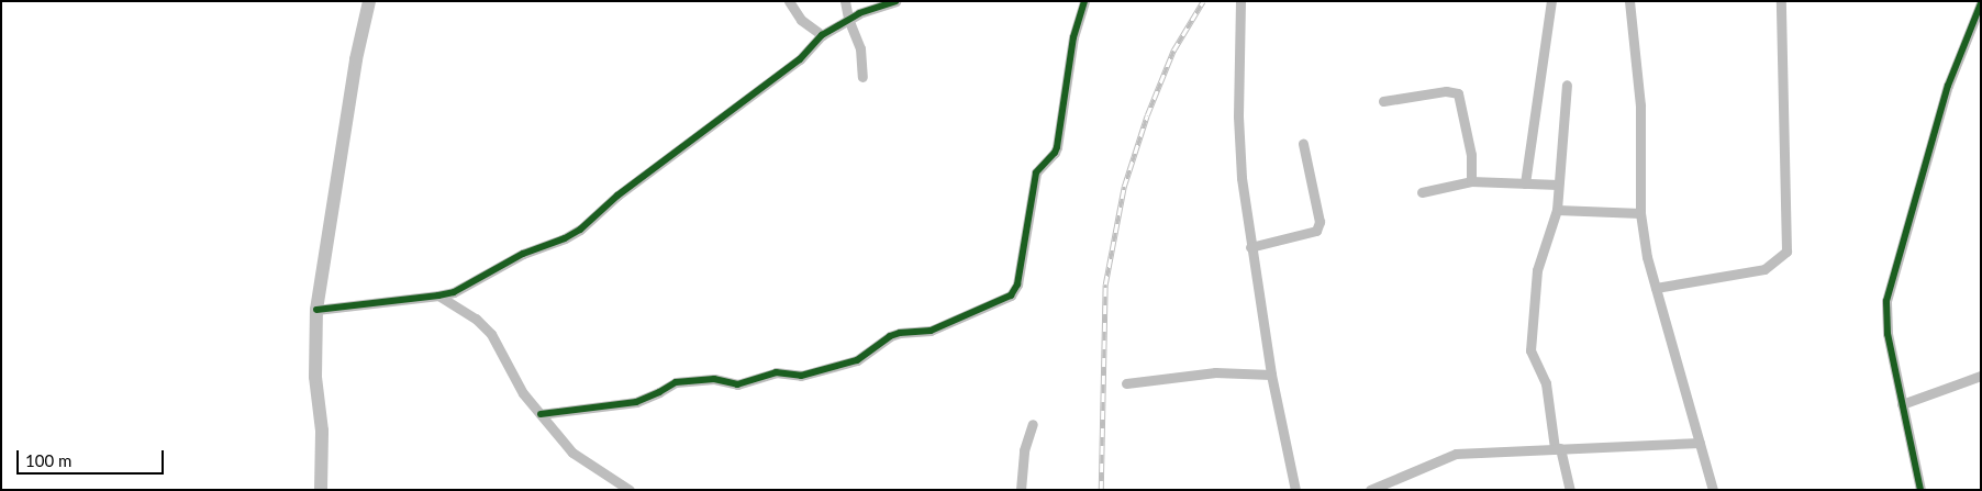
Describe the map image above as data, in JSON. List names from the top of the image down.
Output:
{
  "scale_bar": "100 m"
}
